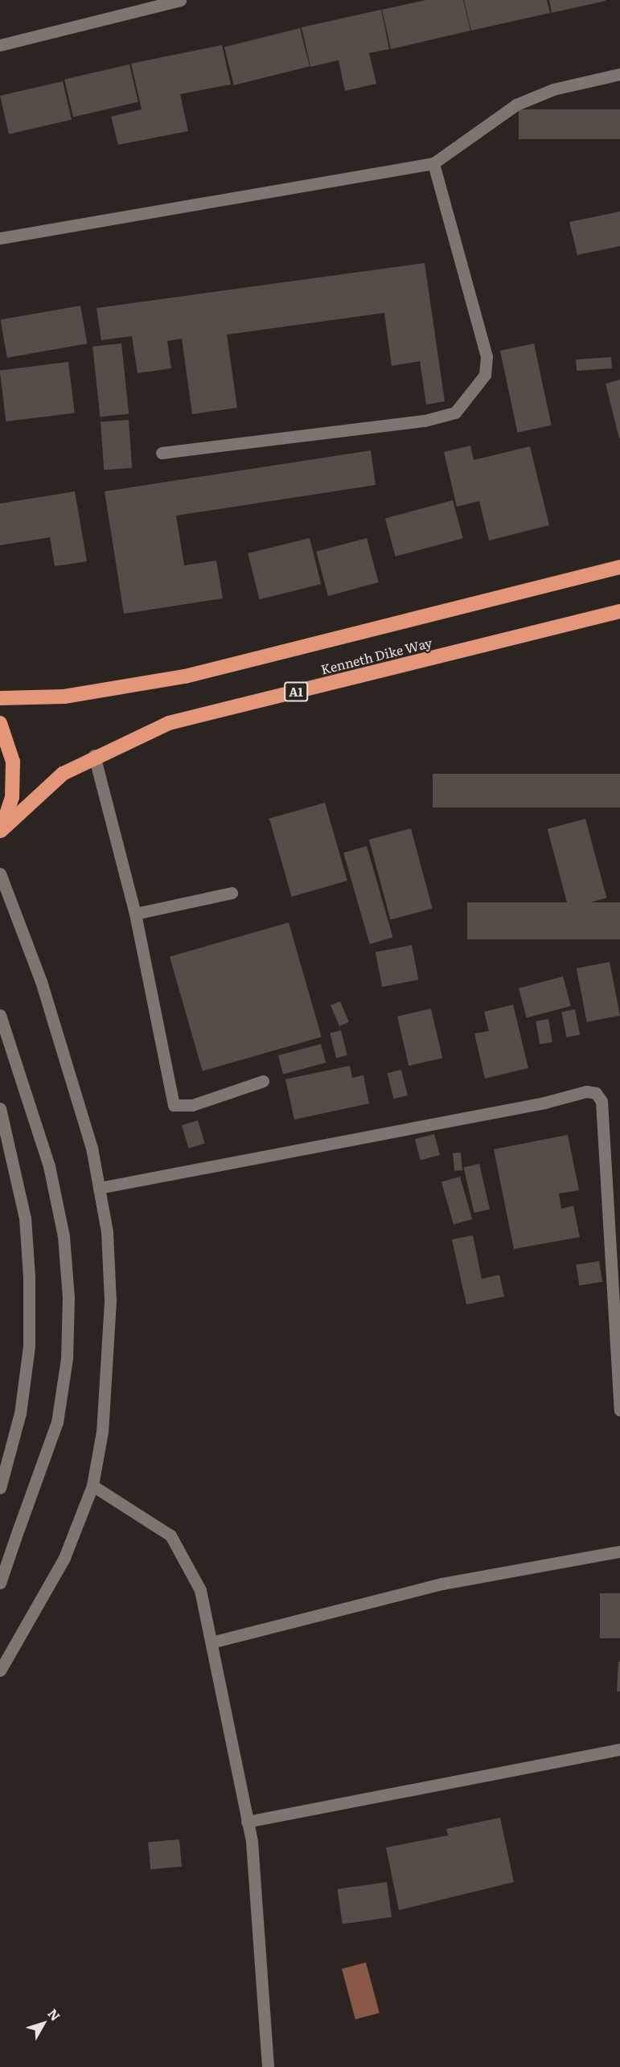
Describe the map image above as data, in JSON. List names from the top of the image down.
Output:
{
  "streets": {
    "highway": ["Kenneth Dike Way", "A1"]
  },
  "north": "top right"
}
